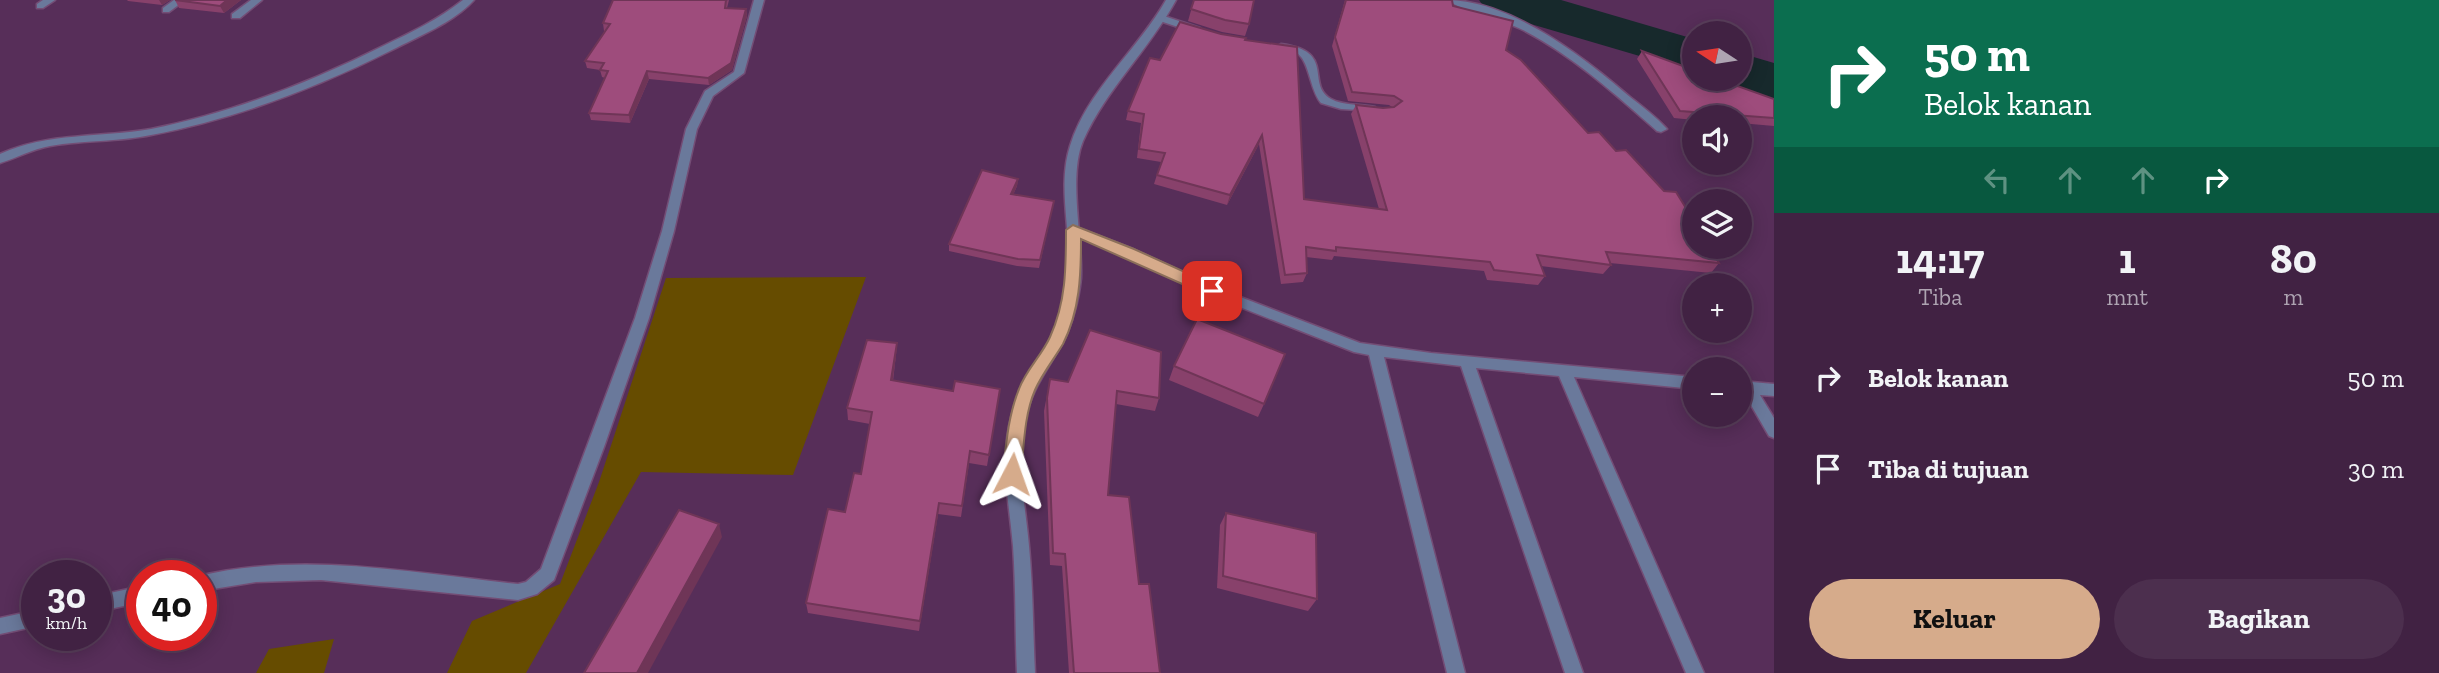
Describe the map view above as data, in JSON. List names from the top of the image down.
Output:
{
  "north": "left",
  "page": {
    "turn": ["50 m", "Belok kanan"],
    "map_buttons": ["+", "−"],
    "eta": [
      "14:17",
      "Tiba",
      "1",
      "mnt",
      "80",
      "m"
    ],
    "list": [
      {
        "name": "Belok kanan",
        "value": "50 m"
      },
      {
        "name": "Tiba di tujuan",
        "value": "30 m"
      }
    ],
    "speed": "30 km/h",
    "limit": "40",
    "buttons": ["Keluar", "Bagikan"]
  }
}
